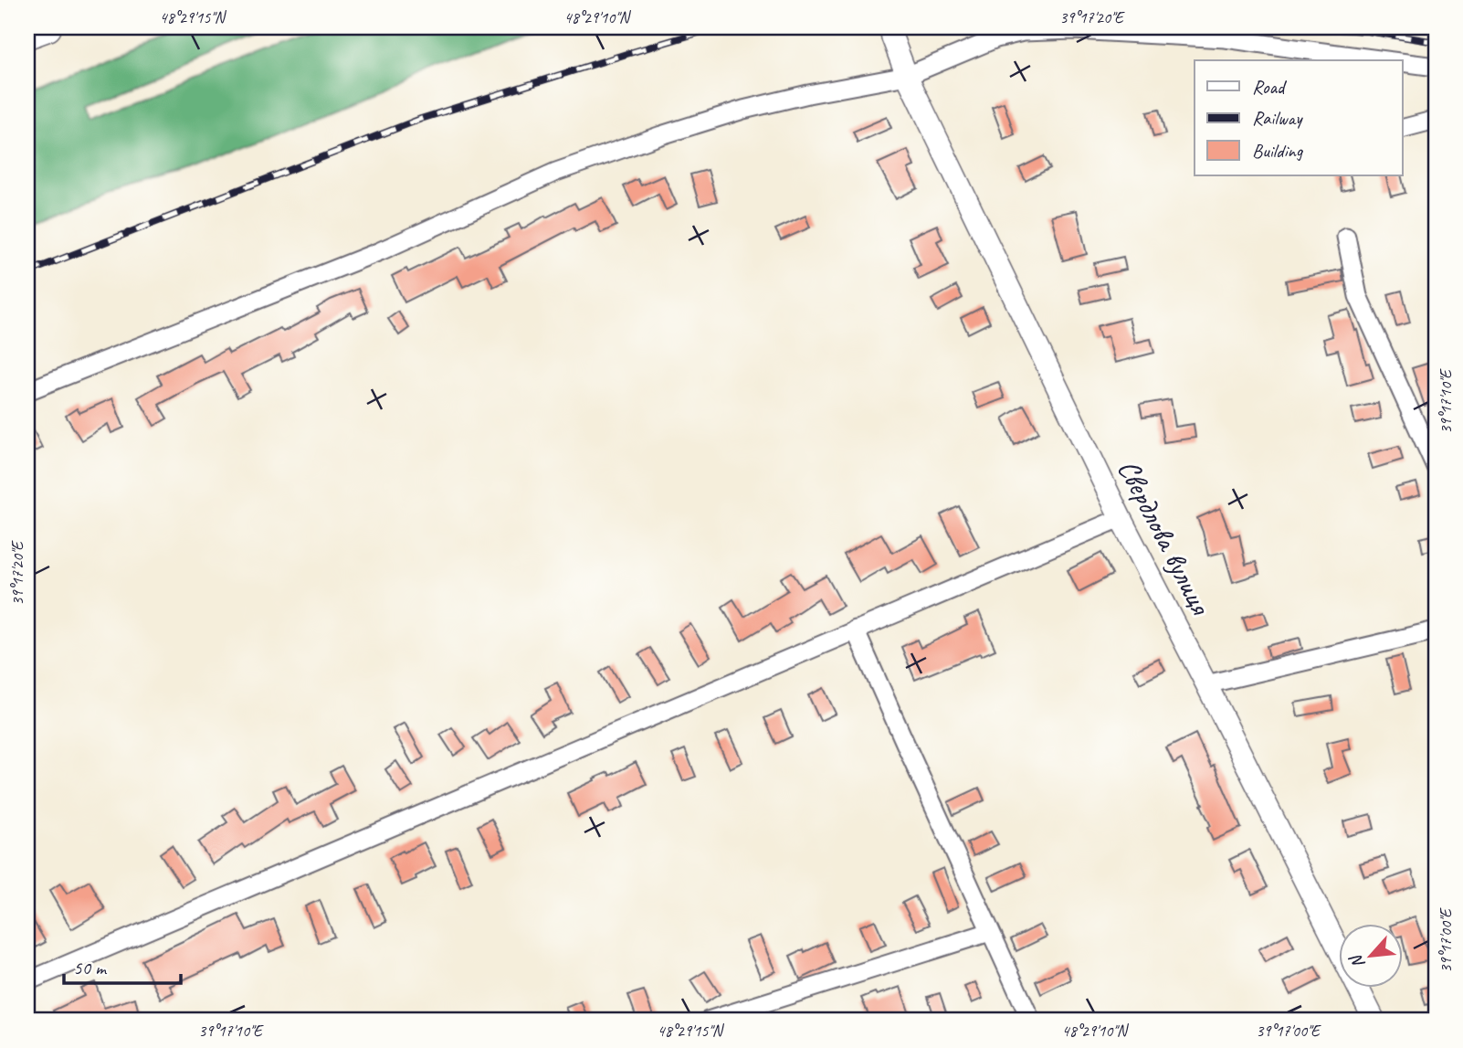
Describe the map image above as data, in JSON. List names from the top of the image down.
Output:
{
  "streets": {
    "street": ["Свердлова вулиця"]
  },
  "legend": ["Road", "Railway", "Building"],
  "scale_bar": "50 m",
  "north": "bottom left",
  "coordinates": [
    "48°29'15\"N",
    "48°29'10\"N",
    "39°17'20\"E",
    "39°17'10\"E",
    "39°17'00\"E"
  ]
}
